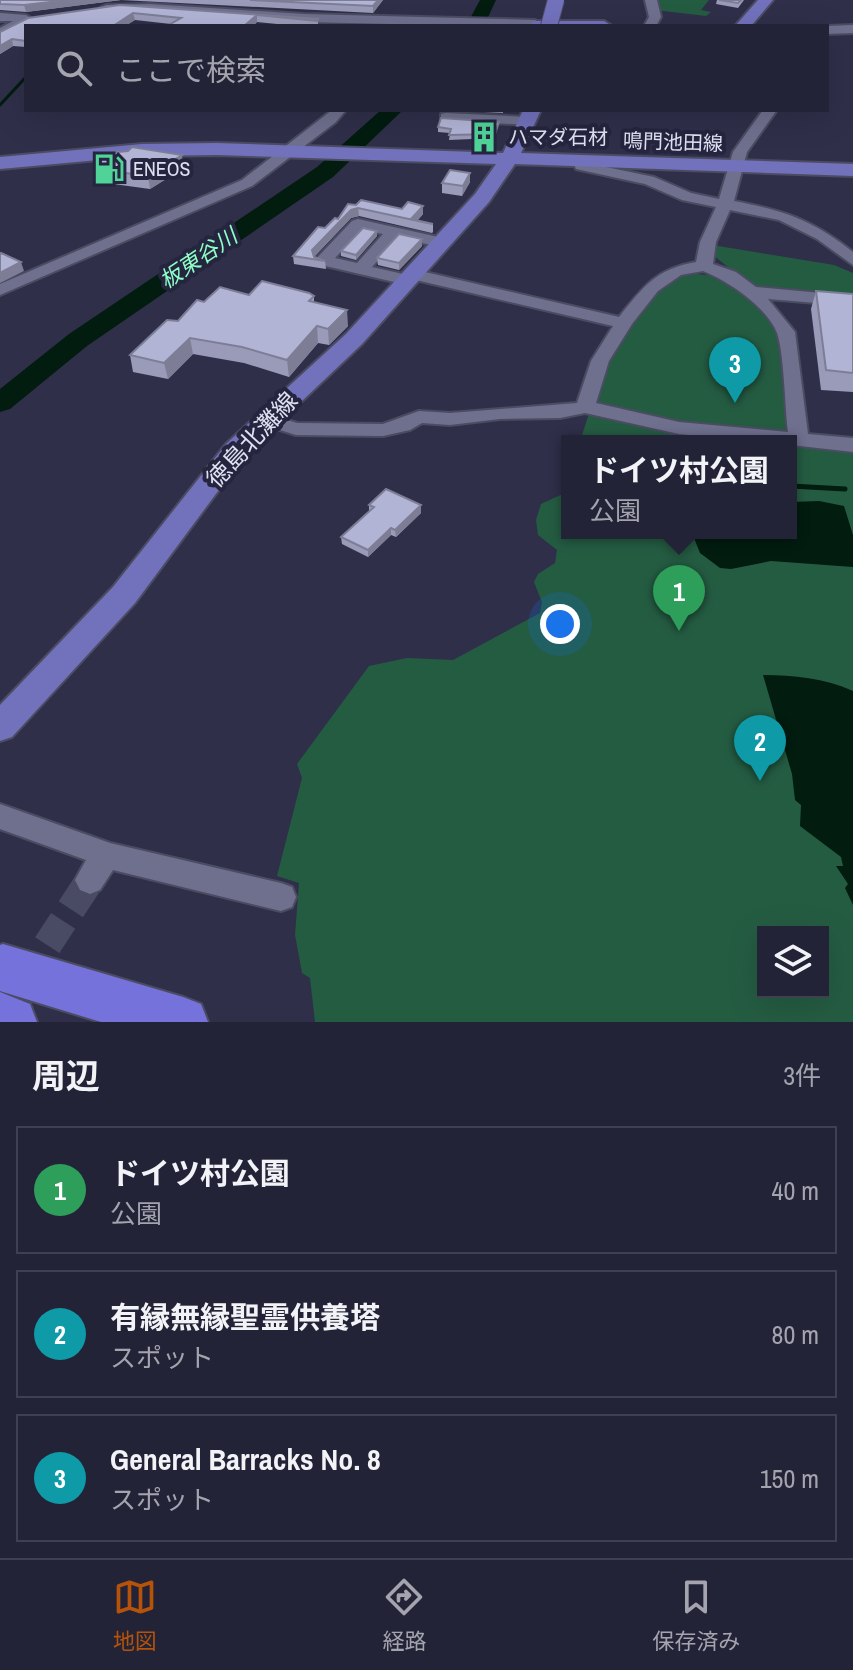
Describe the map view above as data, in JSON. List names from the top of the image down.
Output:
{
  "streets": {
    "main road": ["鳴門池田線", "徳島北灘線"]
  },
  "crossings": [
    ["鳴門池田線", "徳島北灘線"]
  ],
  "water": ["板東谷川"],
  "places": {
    "building": ["ハマダ石材"],
    "fuel station": ["ENEOS"]
  },
  "page": {
    "search": "ここで検索",
    "pins": ["3", "1", "2"],
    "popup": ["ドイツ村公園", "公園"],
    "heading": ["周辺", "3件"],
    "list": [
      {
        "mark": "1",
        "name": "ドイツ村公園",
        "note": "公園",
        "value": "40 m"
      },
      {
        "mark": "2",
        "name": "有縁無縁聖霊供養塔",
        "note": "スポット",
        "value": "80 m"
      },
      {
        "mark": "3",
        "name": "General Barracks No. 8",
        "note": "スポット",
        "value": "150 m"
      }
    ],
    "nav": ["地図", "経路", "保存済み"]
  }
}
